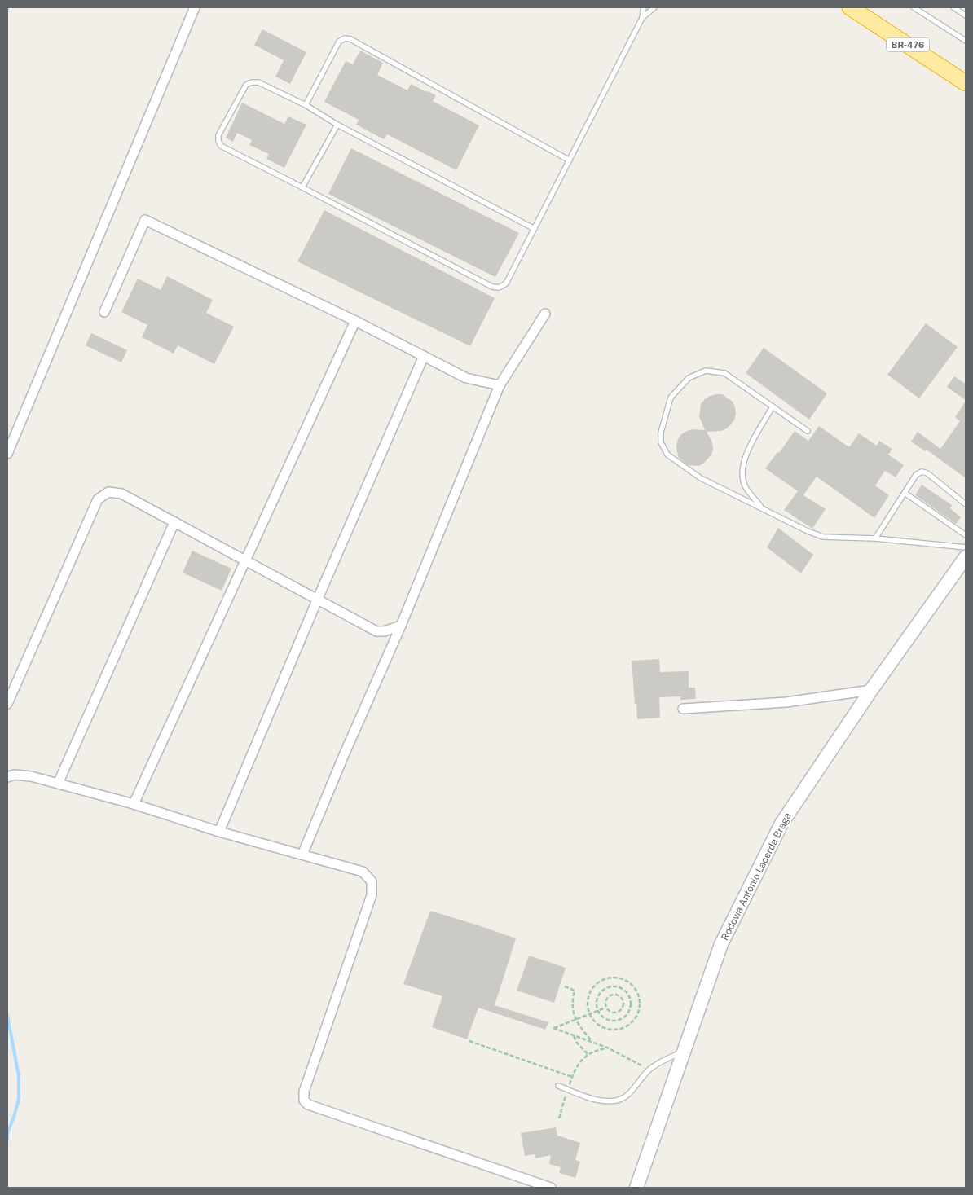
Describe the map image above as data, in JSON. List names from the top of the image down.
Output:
{
  "streets": {
    "highway": ["BR-476"],
    "main road": ["Rodovia Antonio Lacerda Braga"]
  }
}
